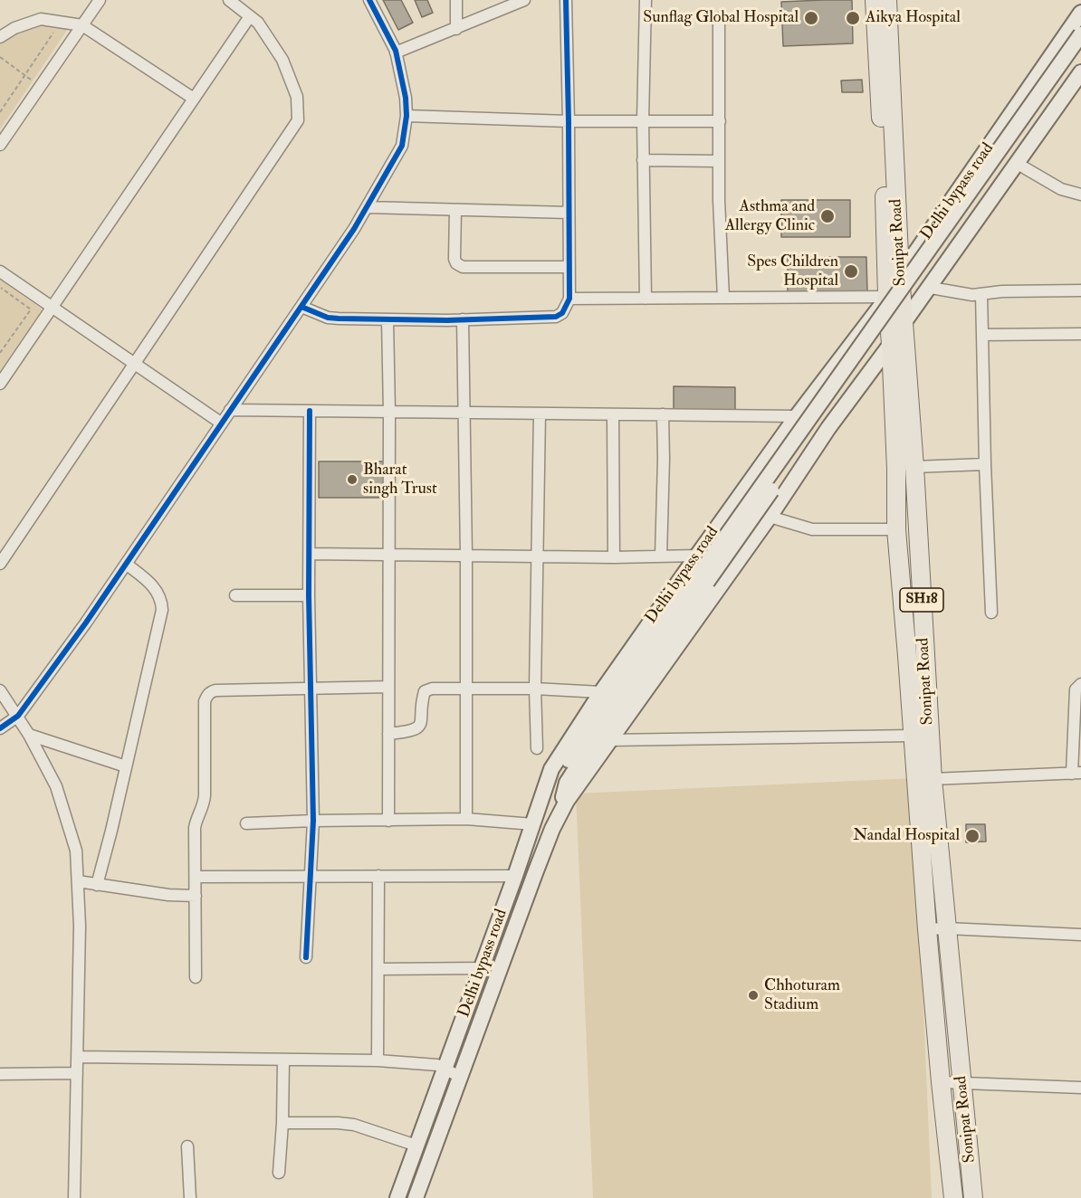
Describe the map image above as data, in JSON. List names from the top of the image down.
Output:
{
  "streets": {
    "main road": ["Delhi bypass road", "Sonipat Road", "SH18"]
  },
  "crossings": [
    ["Delhi bypass road", "Sonipat Road"]
  ],
  "places": [
    "Sunflag Global Hospital",
    "Aikya Hospital",
    "Asthma and Allergy Clinic",
    "Spes Children Hospital",
    "Bharat singh Trust",
    "Nandal Hospital",
    "Chhoturam Stadium"
  ]
}
